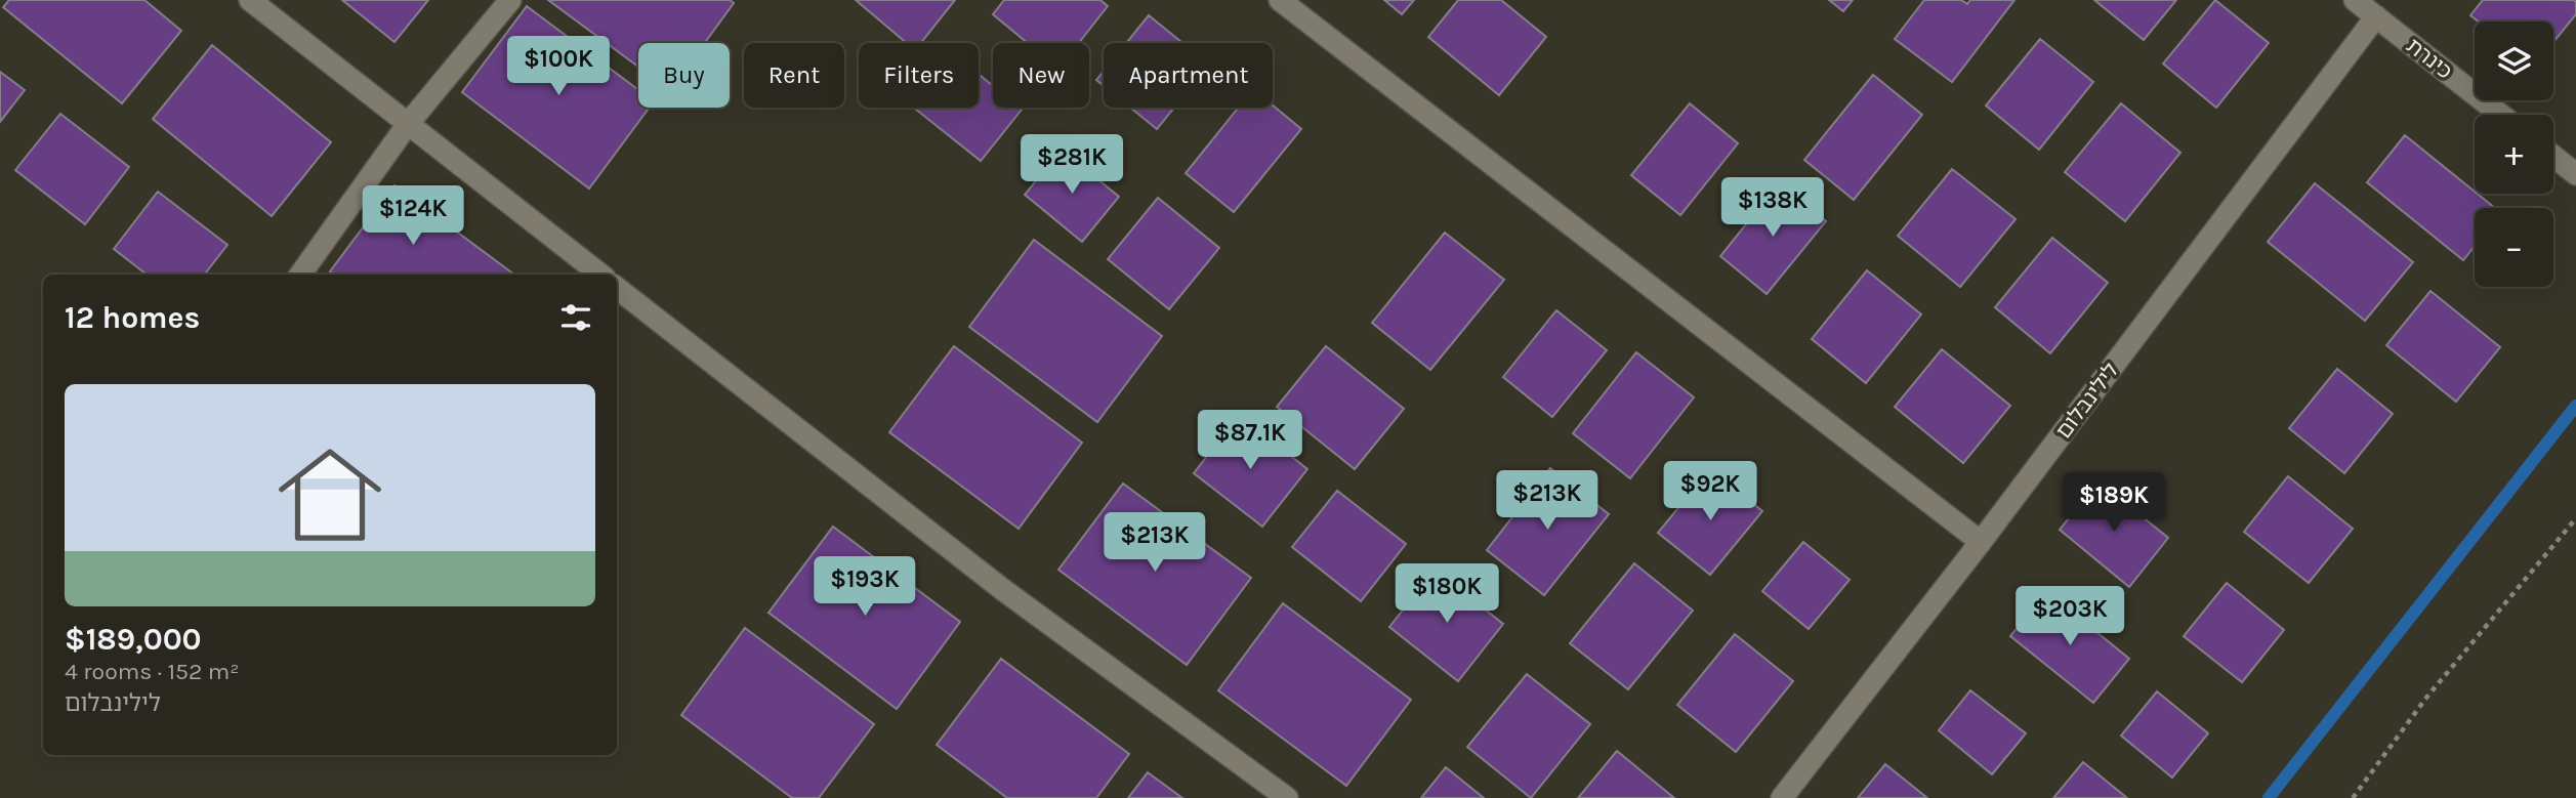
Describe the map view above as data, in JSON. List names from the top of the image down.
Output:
{
  "streets": {
    "street": ["כינרת", "לילינבלום"]
  },
  "crossings": [
    ["כינרת", "לילינבלום"]
  ],
  "page": {
    "map_buttons": ["+", "−"],
    "price": [
      "$100K",
      "$281K",
      "$138K",
      "$124K",
      "$87.1K",
      "$92K",
      "$213K",
      "$189K",
      "$213K",
      "$193K",
      "$180K",
      "$203K"
    ],
    "chip": [
      "Buy",
      "Rent",
      "Filters",
      "New",
      "Apartment"
    ],
    "heading": "12 homes",
    "list": [
      {
        "name": "$189,000",
        "note": "4 rooms · 152 m² · לילינבלום"
      }
    ]
  }
}
